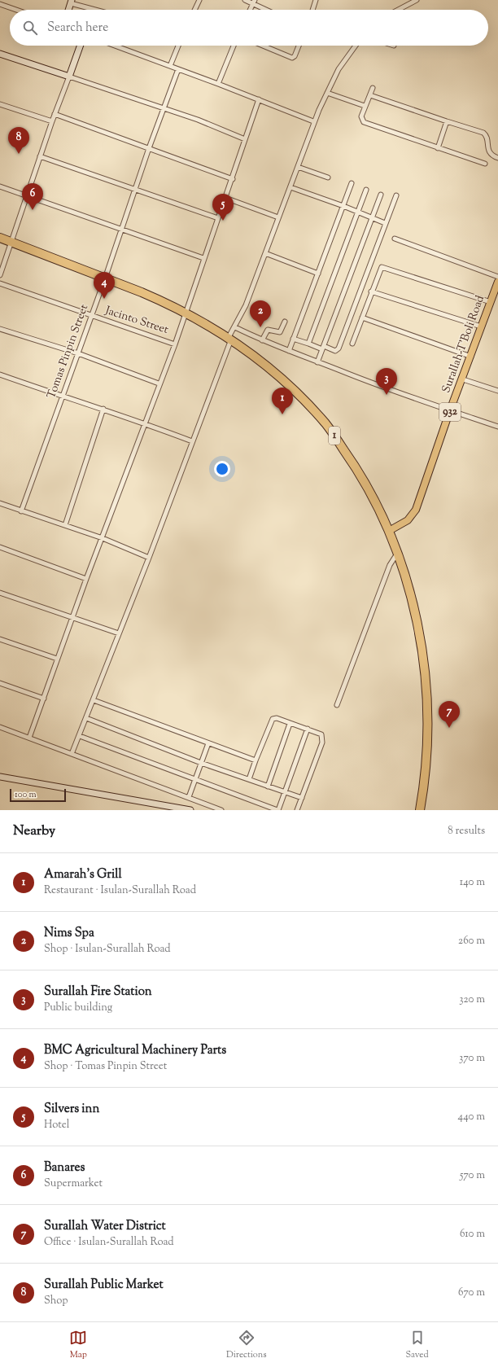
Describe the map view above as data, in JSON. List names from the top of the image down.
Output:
{
  "streets": {
    "highway": ["1"],
    "main road": ["Surallah-T'Boli Road", "932"],
    "street": ["Jacinto Street", "Tomas Pinpin Street"]
  },
  "crossings": [
    ["Jacinto Street", "Tomas Pinpin Street"],
    ["Surallah-T'Boli Road", "1"],
    ["Tomas Pinpin Street", "1"]
  ],
  "scale_bar": "100 m",
  "page": {
    "search": "Search here",
    "pins": [
      "8",
      "6",
      "5",
      "4",
      "2",
      "3",
      "1",
      "7"
    ],
    "scale": "100 m",
    "heading": ["Nearby", "8 results"],
    "list": [
      {
        "mark": "1",
        "name": "Amarah's Grill",
        "note": "Restaurant · Isulan-Surallah Road",
        "value": "140 m"
      },
      {
        "mark": "2",
        "name": "Nims Spa",
        "note": "Shop · Isulan-Surallah Road",
        "value": "260 m"
      },
      {
        "mark": "3",
        "name": "Surallah Fire Station",
        "note": "Public building",
        "value": "320 m"
      },
      {
        "mark": "4",
        "name": "BMC Agricultural Machinery Parts",
        "note": "Shop · Tomas Pinpin Street",
        "value": "370 m"
      },
      {
        "mark": "5",
        "name": "Silvers inn",
        "note": "Hotel",
        "value": "440 m"
      },
      {
        "mark": "6",
        "name": "Banares",
        "note": "Supermarket",
        "value": "570 m"
      },
      {
        "mark": "7",
        "name": "Surallah Water District",
        "note": "Office · Isulan-Surallah Road",
        "value": "610 m"
      },
      {
        "mark": "8",
        "name": "Surallah Public Market",
        "note": "Shop",
        "value": "670 m"
      }
    ],
    "nav": ["Map", "Directions", "Saved"]
  }
}
